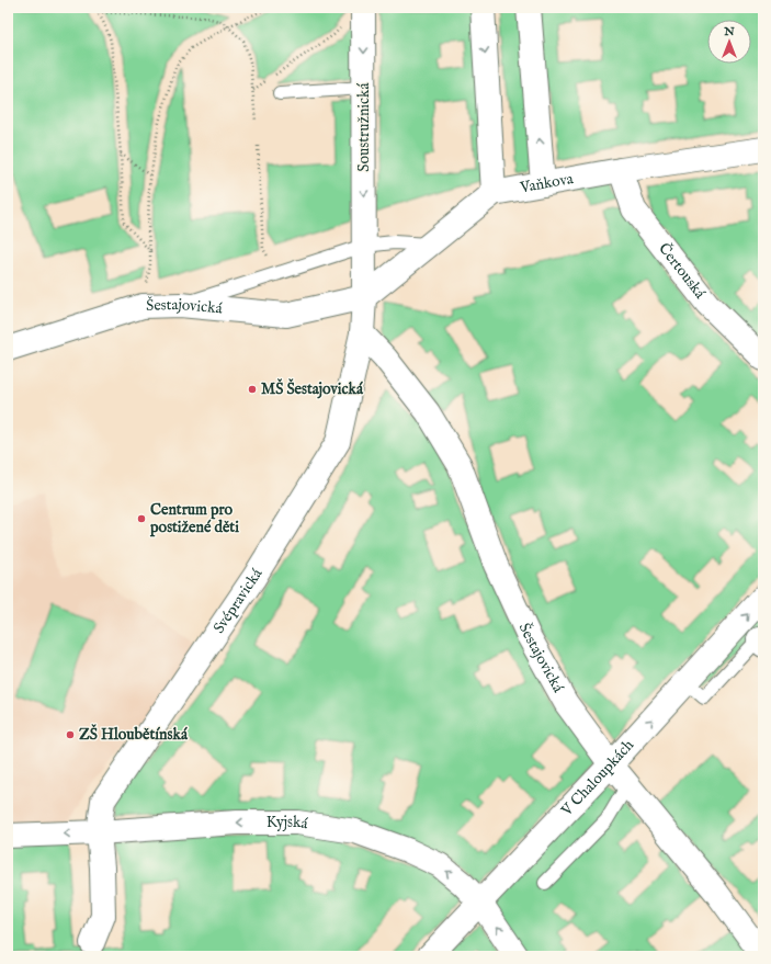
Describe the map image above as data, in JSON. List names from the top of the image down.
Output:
{
  "streets": {
    "street": [
      "Soustružnická",
      "Vaňkova",
      "Čertouská",
      "Šestajovická",
      "Svépravická",
      "V Chaloupkách",
      "Kyjská"
    ]
  },
  "crossings": [
    ["Soustružnická", "Svépravická"],
    ["Vaňkova", "Čertouská"],
    ["Vaňkova", "Šestajovická"],
    ["Vaňkova", "Svépravická"],
    ["Šestajovická", "Svépravická"],
    ["Šestajovická", "V Chaloupkách"],
    ["Svépravická", "Kyjská"],
    ["V Chaloupkách", "Kyjská"]
  ],
  "one_way": ["V Chaloupkách", "Kyjská"],
  "places": ["MŠ Šestajovická", "Centrum pro postižené děti", "ZŠ Hloubětínská"],
  "north": "top"
}
